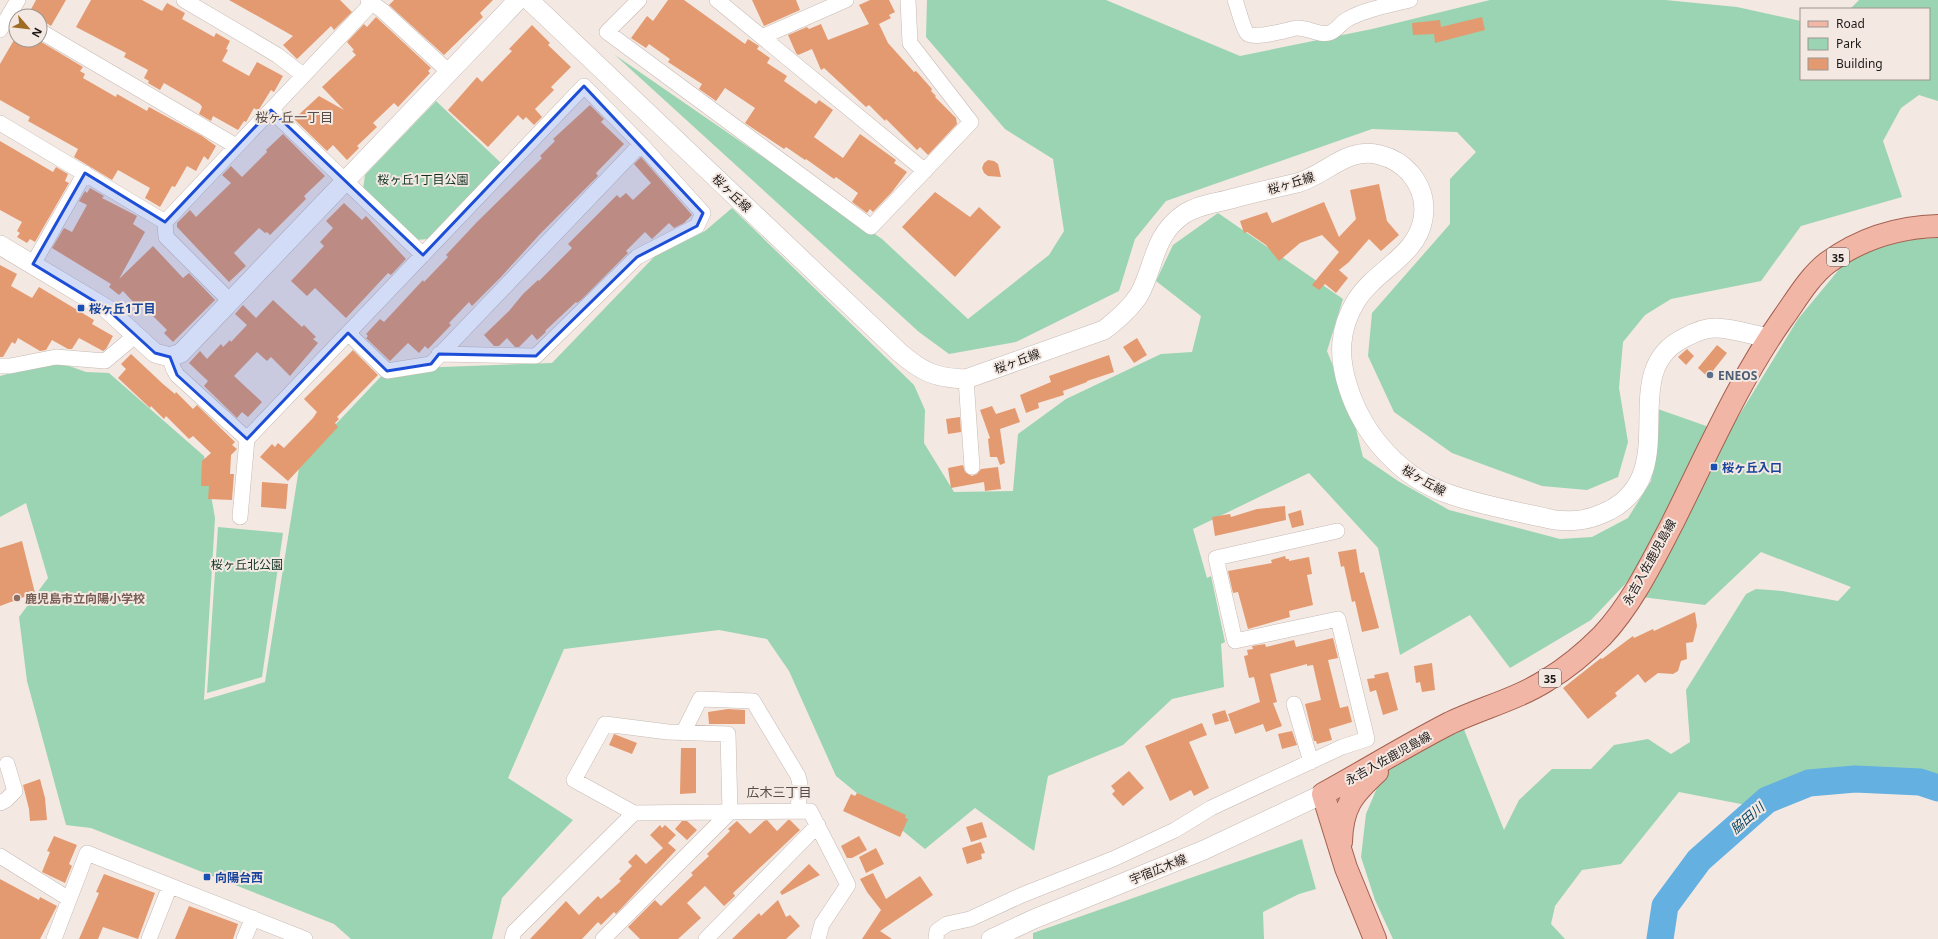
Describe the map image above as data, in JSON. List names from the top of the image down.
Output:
{
  "streets": {
    "main road": ["35", "永吉入佐鹿児島線"],
    "street": ["桜ヶ丘線", "宇宿広木線"]
  },
  "crossings": [
    ["桜ヶ丘線", "永吉入佐鹿児島線"],
    ["永吉入佐鹿児島線", "宇宿広木線"]
  ],
  "districts": ["桜ヶ丘一丁目", "広木三丁目"],
  "water": ["脇田川"],
  "parks": ["桜ヶ丘1丁目公園", "桜ヶ丘北公園"],
  "places": {
    "transit": ["桜ヶ丘1丁目", "桜ヶ丘入口", "向陽台西"],
    "other": ["ENEOS", "鹿児島市立向陽小学校"]
  },
  "legend": ["Road", "Park", "Building"],
  "north": "bottom right"
}
